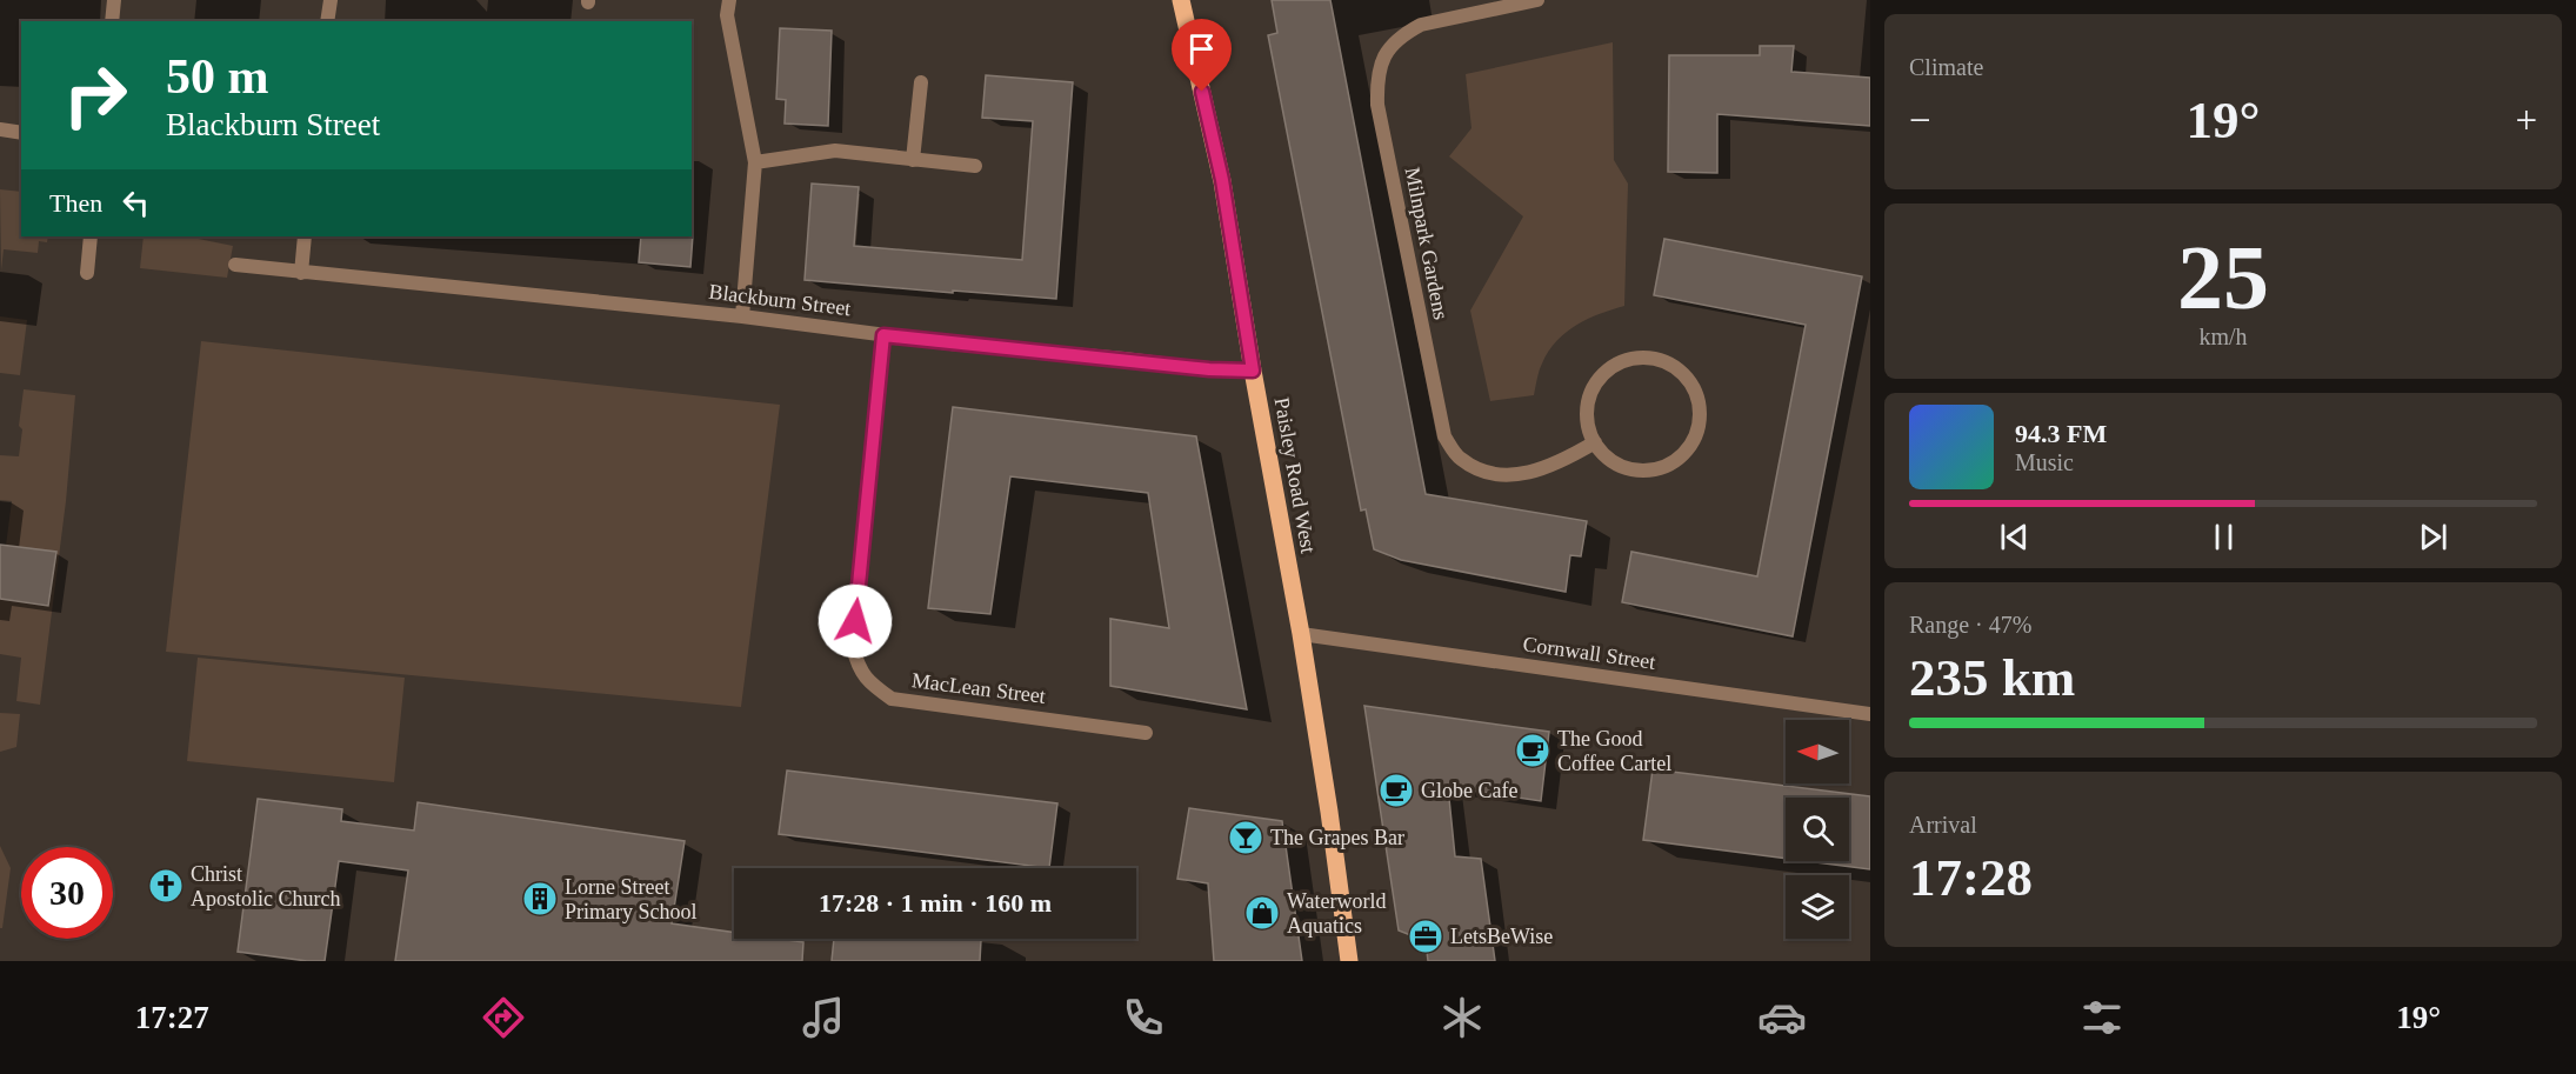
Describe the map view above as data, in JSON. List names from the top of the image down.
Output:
{
  "streets": {
    "main road": ["Paisley Road West"],
    "street": [
      "Milnpark Gardens",
      "Blackburn Street",
      "Cornwall Street",
      "MacLean Street"
    ]
  },
  "crossings": [
    ["Blackburn Street", "Paisley Road West"],
    ["Blackburn Street", "MacLean Street"],
    ["Paisley Road West", "Cornwall Street"]
  ],
  "places": {
    "cafe": ["The Good Coffee Cartel", "Globe Cafe"],
    "bar": ["The Grapes Bar"],
    "church": ["Christ Apostolic Church"],
    "building": ["Lorne Street Primary School"],
    "shop": ["Waterworld Aquatics"],
    "office": ["LetsBeWise"]
  },
  "north": "left",
  "page": {
    "tile": [
      "Climate",
      ["25", "km/h"],
      ["Range · 47%", "235 km"],
      ["Arrival", "17:28"]
    ],
    "turn": ["50 m", "Blackburn Street"],
    "heat": ["−", "19°", "+"],
    "then": "Then",
    "song": ["94.3 FM", "Music"],
    "limit": "30",
    "trip": "17:28 · 1 min · 160 m",
    "tabs": ["17:27", "19°"]
  }
}
